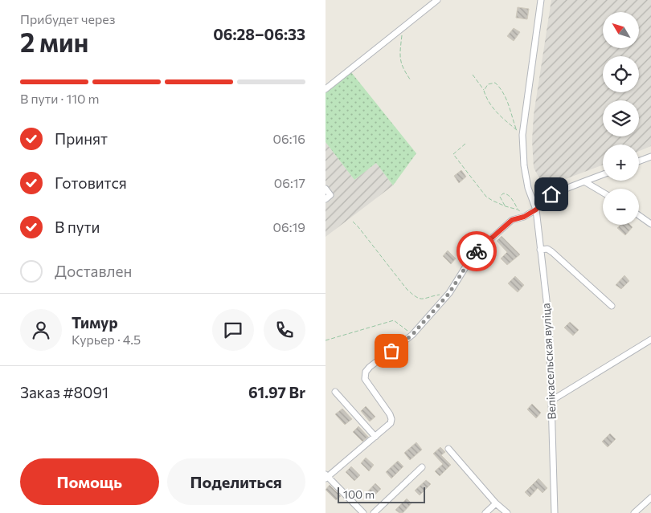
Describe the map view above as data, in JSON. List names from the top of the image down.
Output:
{
  "streets": {
    "street": ["Велікасельская вуліца"]
  },
  "scale_bar": "100 m",
  "north": "top left",
  "page": {
    "heading": ["2 мин", "Прибудет через", "06:28–06:33"],
    "panel": [
      "Тимур",
      "Курьер · 4.5",
      "Заказ #8091",
      "61.97 Br"
    ],
    "map_buttons": ["+", "−"],
    "bar": "В пути · 110 m",
    "list": [
      ["Принят", "06:16"],
      ["Готовится", "06:17"],
      ["В пути", "06:19"],
      "Доставлен"
    ],
    "buttons": ["Помощь", "Поделиться"],
    "scale": "100 m"
  }
}
